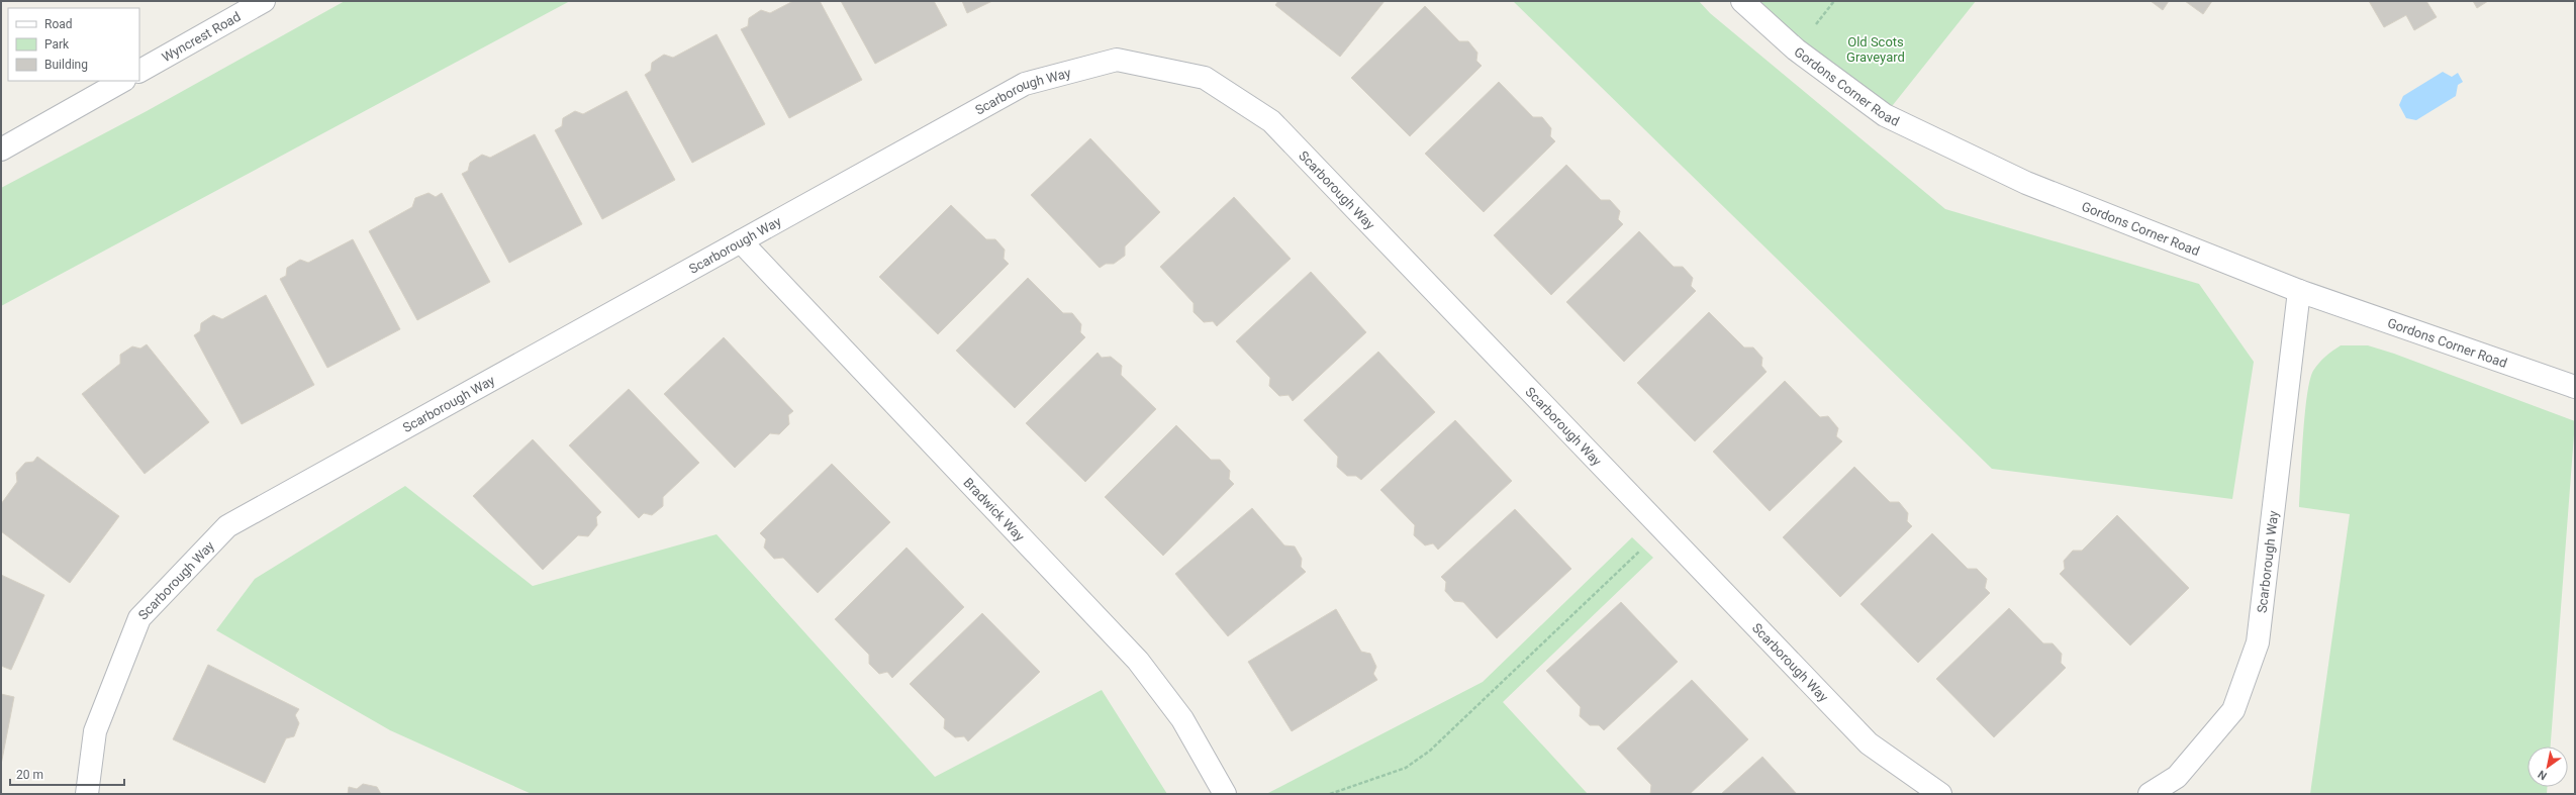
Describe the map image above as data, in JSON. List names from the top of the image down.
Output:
{
  "streets": {
    "street": [
      "Wyncrest Road",
      "Gordons Corner Road",
      "Scarborough Way",
      "Bradwick Way"
    ]
  },
  "crossings": [
    ["Gordons Corner Road", "Scarborough Way"],
    ["Scarborough Way", "Bradwick Way"]
  ],
  "parks": ["Old Scots Graveyard"],
  "legend": ["Road", "Park", "Building"],
  "scale_bar": "20 m",
  "north": "bottom left"
}
